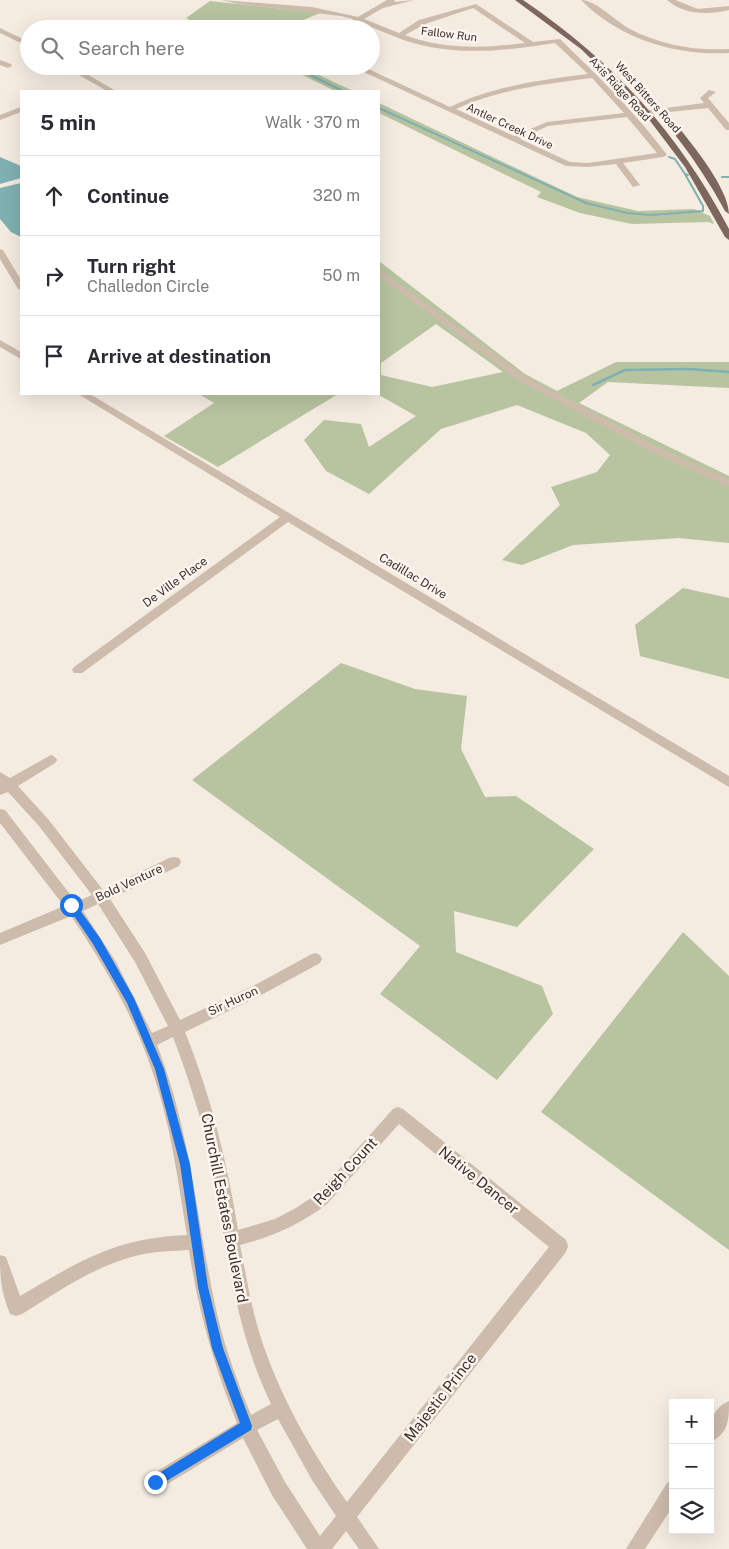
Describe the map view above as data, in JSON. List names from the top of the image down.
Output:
{
  "streets": {
    "main road": ["West Bitters Road"],
    "street": [
      "Fallow Run",
      "Axis Ridge Road",
      "Antler Creek Drive",
      "Cadillac Drive",
      "De Ville Place",
      "Bold Venture",
      "Sir Huron",
      "Reigh Count",
      "Native Dancer",
      "Churchill Estates Boulevard",
      "Majestic Prince"
    ]
  },
  "crossings": [
    ["Fallow Run", "Axis Ridge Road"],
    ["Axis Ridge Road", "Antler Creek Drive"],
    ["Cadillac Drive", "De Ville Place"],
    ["Bold Venture", "Churchill Estates Boulevard"],
    ["Sir Huron", "Churchill Estates Boulevard"],
    ["Reigh Count", "Native Dancer"],
    ["Reigh Count", "Churchill Estates Boulevard"],
    ["Native Dancer", "Majestic Prince"],
    ["Churchill Estates Boulevard", "Majestic Prince"]
  ],
  "page": {
    "search": "Search here",
    "heading": ["5 min", "Walk · 370 m"],
    "list": [
      ["Continue", "320 m"],
      ["Turn right", "Challedon Circle", "50 m"],
      "Arrive at destination"
    ],
    "map_buttons": ["+", "−"]
  }
}
